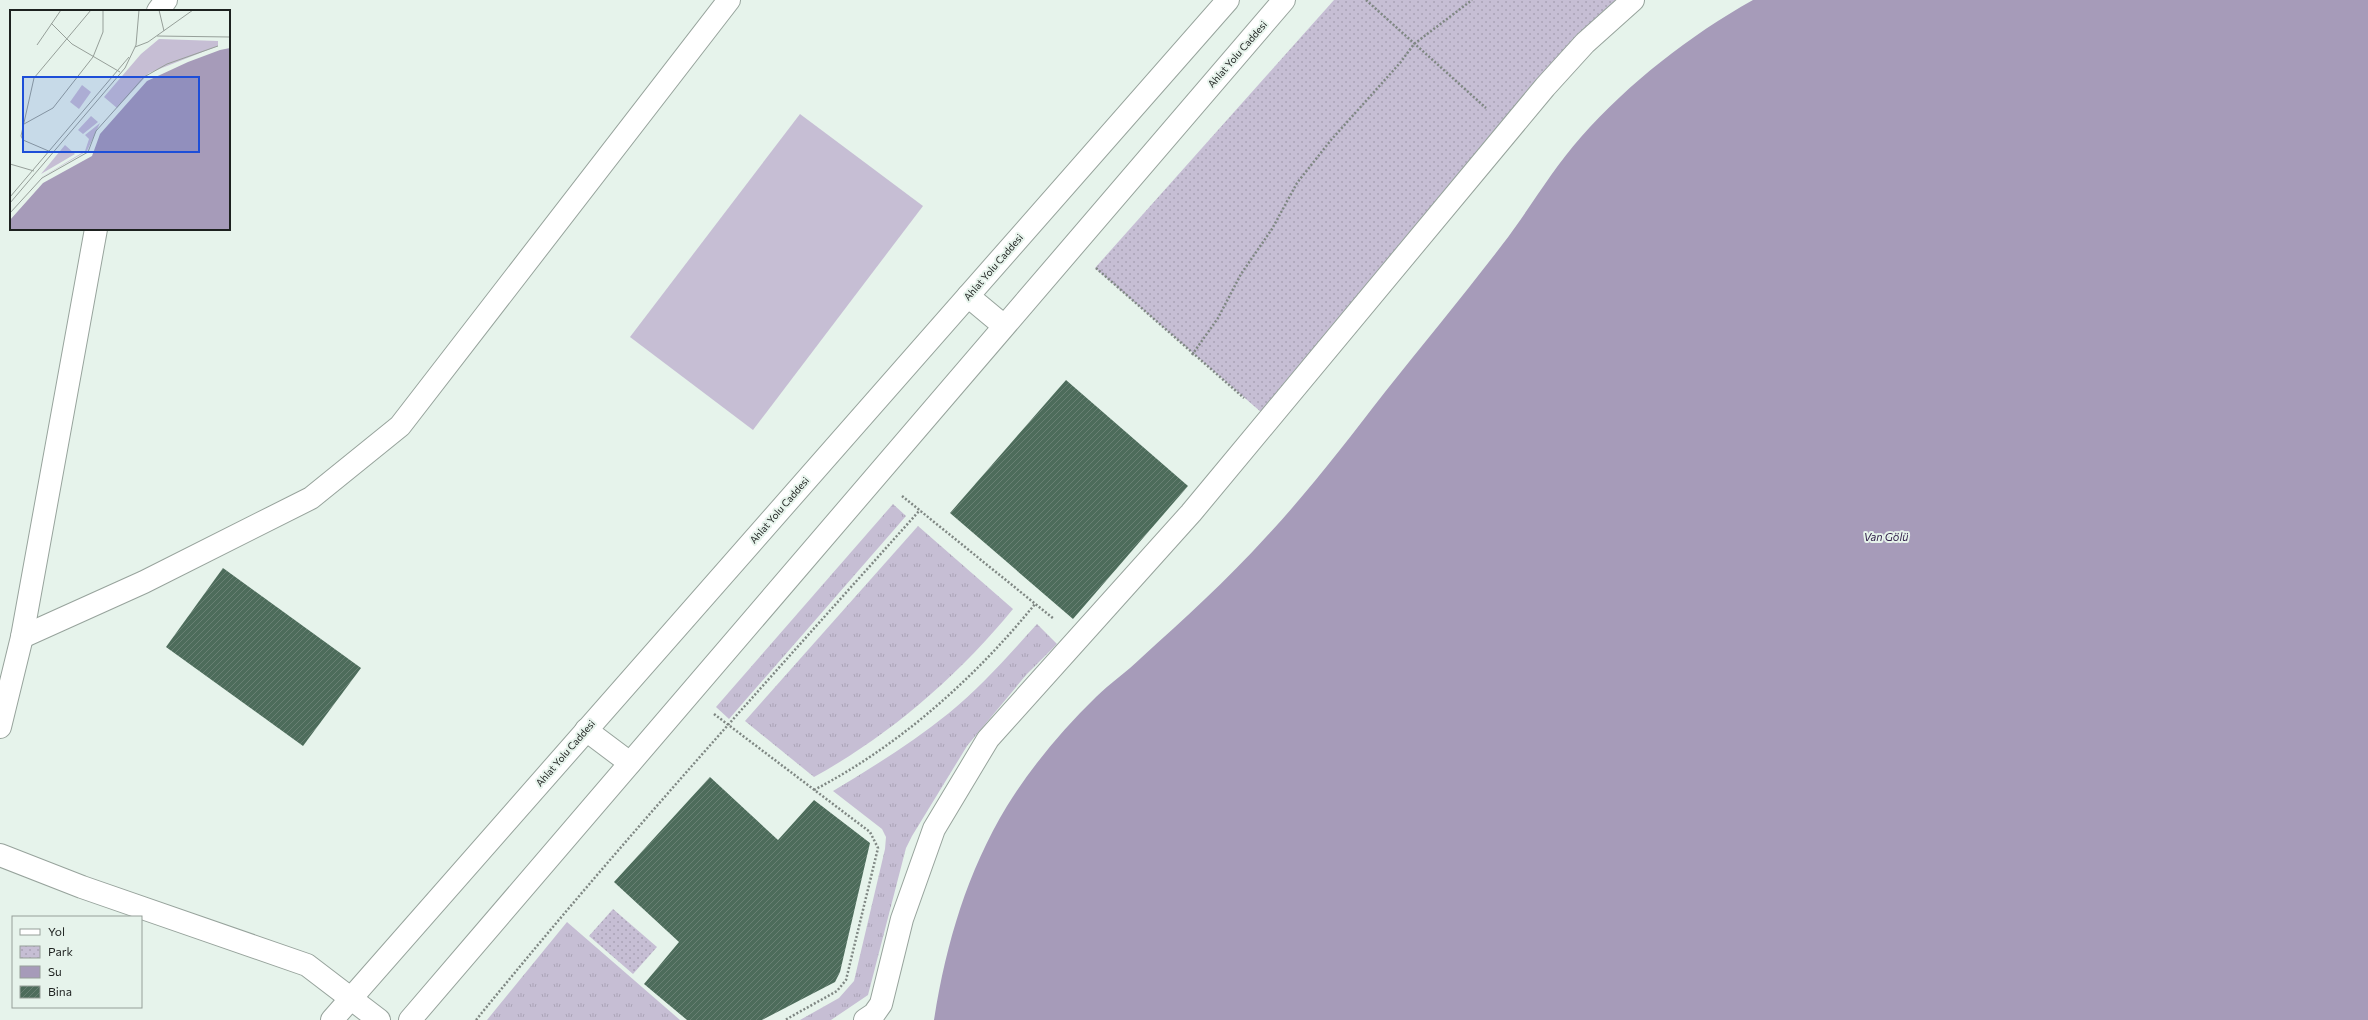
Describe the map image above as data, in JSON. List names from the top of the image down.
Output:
{
  "streets": {
    "street": ["Ahlat Yolu Caddesi"]
  },
  "water": ["Van Gölü"],
  "legend": [
    "Yol",
    "Park",
    "Su",
    "Bina"
  ]
}
